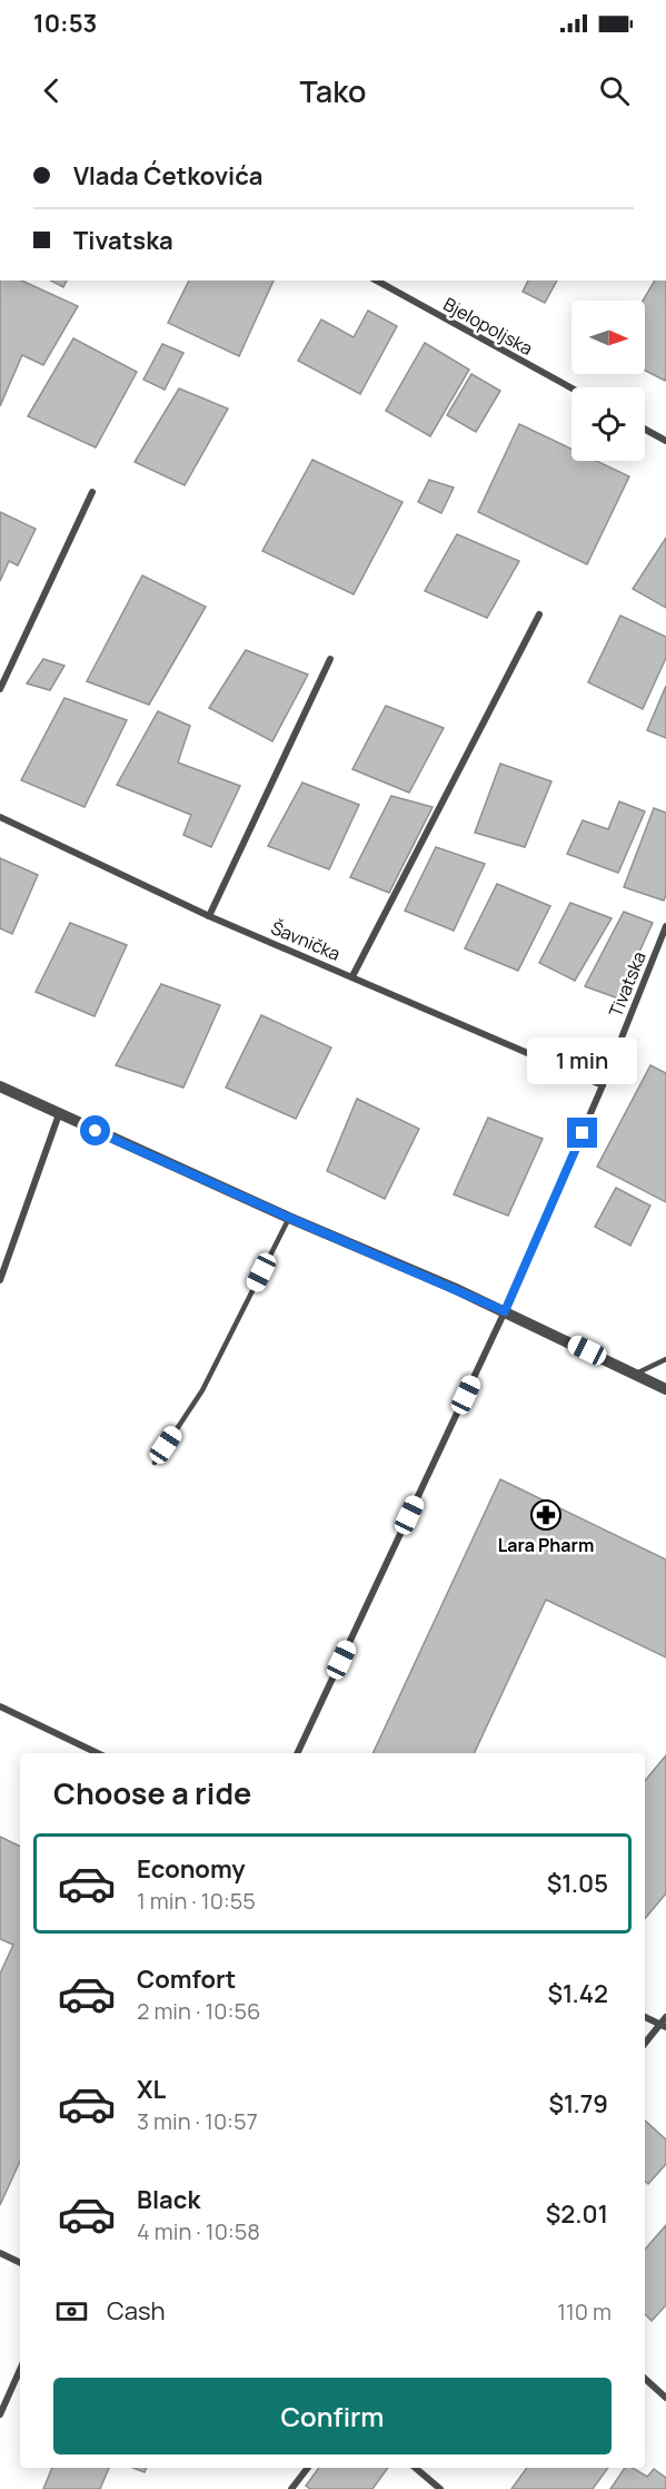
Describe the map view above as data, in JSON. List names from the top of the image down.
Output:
{
  "streets": {
    "street": ["Bjelopoljska", "Šavnička", "Tivatska"]
  },
  "crossings": [
    ["Šavnička", "Tivatska"]
  ],
  "places": {
    "pharmacy": ["Lara Pharm"]
  },
  "north": "right",
  "page": {
    "status": "10:53",
    "header": "Tako",
    "banner": ["Vlada Ćetkovića", "Tivatska"],
    "bubble": "1 min",
    "heading": "Choose a ride",
    "list": [
      {
        "name": "Economy",
        "note": "1 min · 10:55",
        "value": "$1.05"
      },
      {
        "name": "Comfort",
        "note": "2 min · 10:56",
        "value": "$1.42"
      },
      {
        "name": "XL",
        "note": "3 min · 10:57",
        "value": "$1.79"
      },
      {
        "name": "Black",
        "note": "4 min · 10:58",
        "value": "$2.01"
      }
    ],
    "pay": ["Cash", "110 m"],
    "buttons": "Confirm"
  }
}
